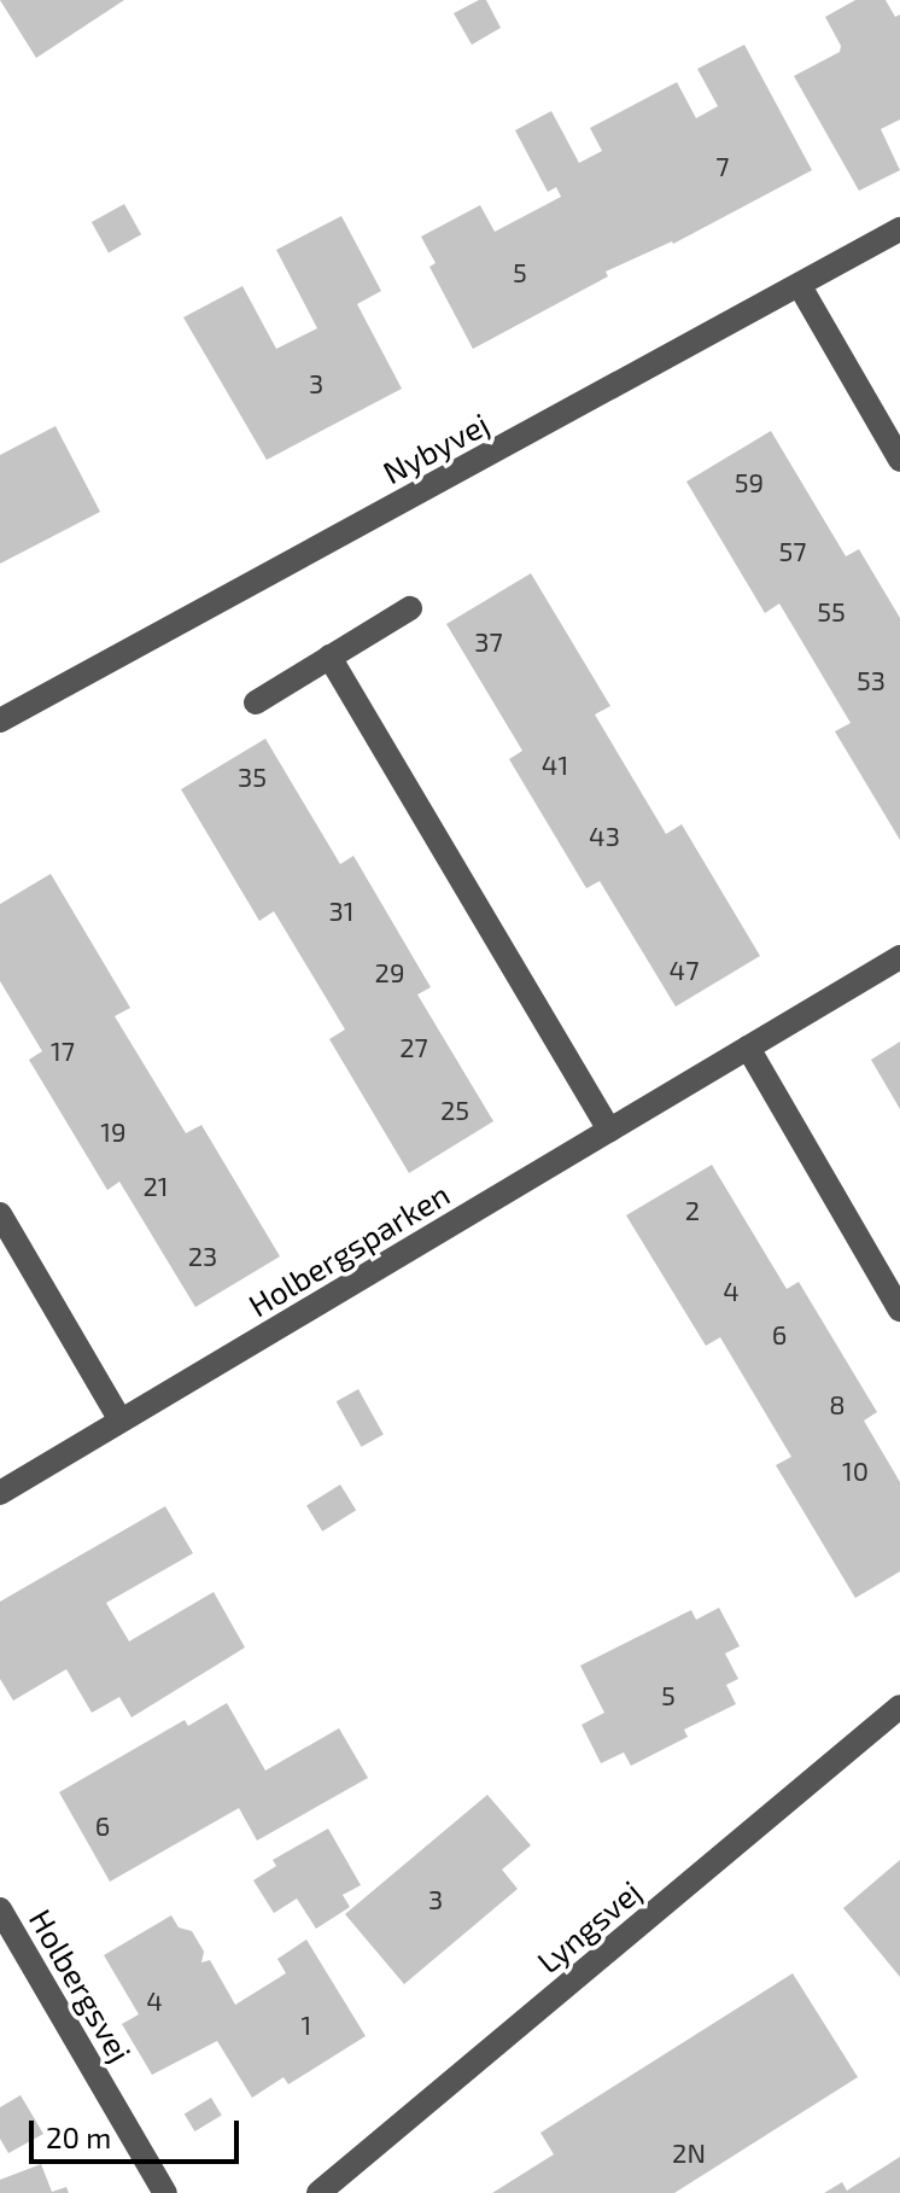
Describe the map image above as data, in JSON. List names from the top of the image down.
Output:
{
  "streets": {
    "street": [
      "Nybyvej",
      "Holbergsparken",
      "Lyngsvej",
      "Holbergsvej"
    ]
  },
  "house_numbers": [
    "7",
    "5",
    "3",
    "59",
    "57",
    "55",
    "37",
    "53",
    "41",
    "35",
    "43",
    "31",
    "47",
    "29",
    "27",
    "17",
    "25",
    "19",
    "21",
    "2",
    "23",
    "4",
    "6",
    "8",
    "10",
    "5",
    "6",
    "3",
    "4",
    "1",
    "2N"
  ],
  "scale_bar": "20 m"
}
